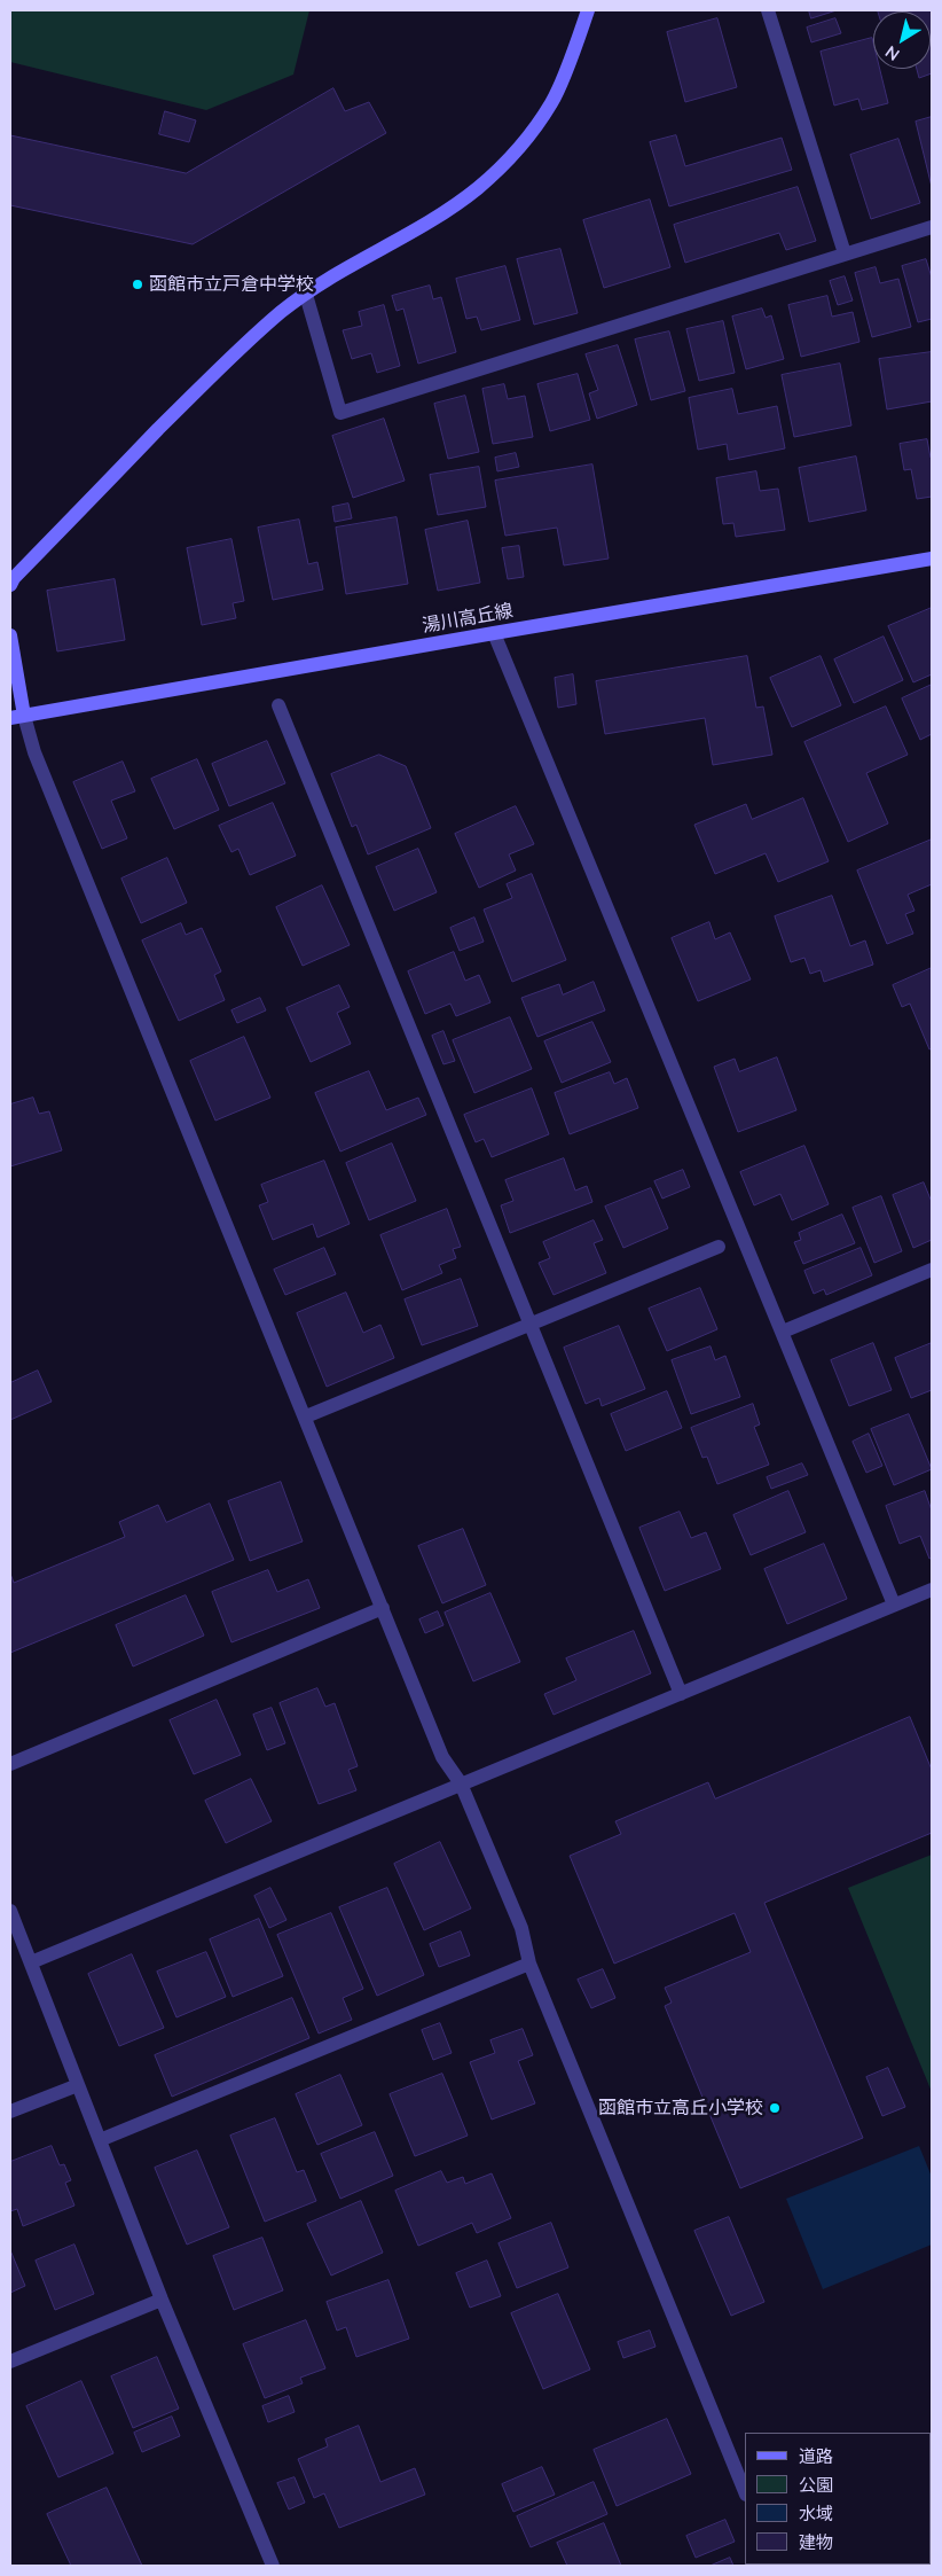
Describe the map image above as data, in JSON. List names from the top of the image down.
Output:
{
  "streets": {
    "street": ["湯川高丘線"]
  },
  "places": ["函館市立戸倉中学校", "函館市立高丘小学校"],
  "legend": [
    "道路",
    "公園",
    "水域",
    "建物"
  ],
  "north": "bottom left"
}
